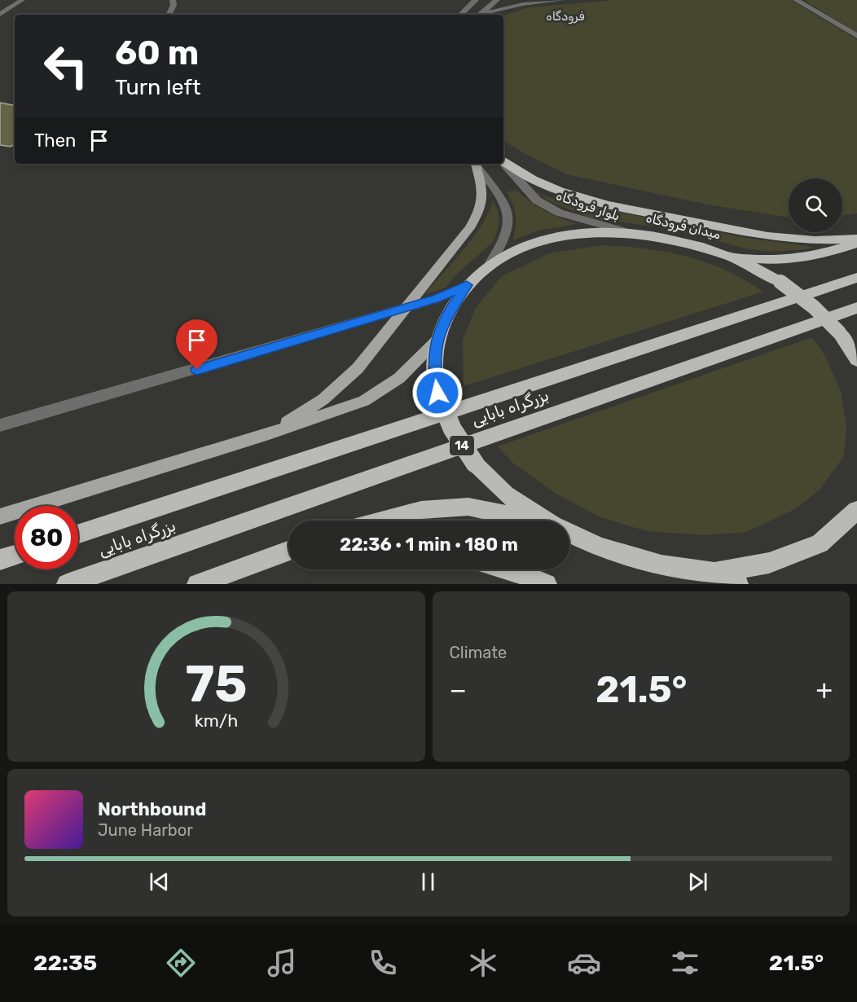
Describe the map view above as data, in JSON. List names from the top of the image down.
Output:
{
  "streets": {
    "highway": ["میدان فرودگاه", "بزرگراه بابایی", "14"],
    "street": ["بلوار فرودگاه"]
  },
  "crossings": [
    ["بلوار فرودگاه", "میدان فرودگاه"]
  ],
  "districts": ["فرودگاه"],
  "page": {
    "turn": ["60 m", "Turn left"],
    "then": "Then",
    "limit": "80",
    "trip": "22:36 · 1 min · 180 m",
    "tile": "Climate",
    "heat": ["−", "21.5°", "+"],
    "song": ["Northbound", "June Harbor"],
    "tabs": ["22:35", "21.5°"],
    "gauge": ["75", "km/h"]
  }
}
